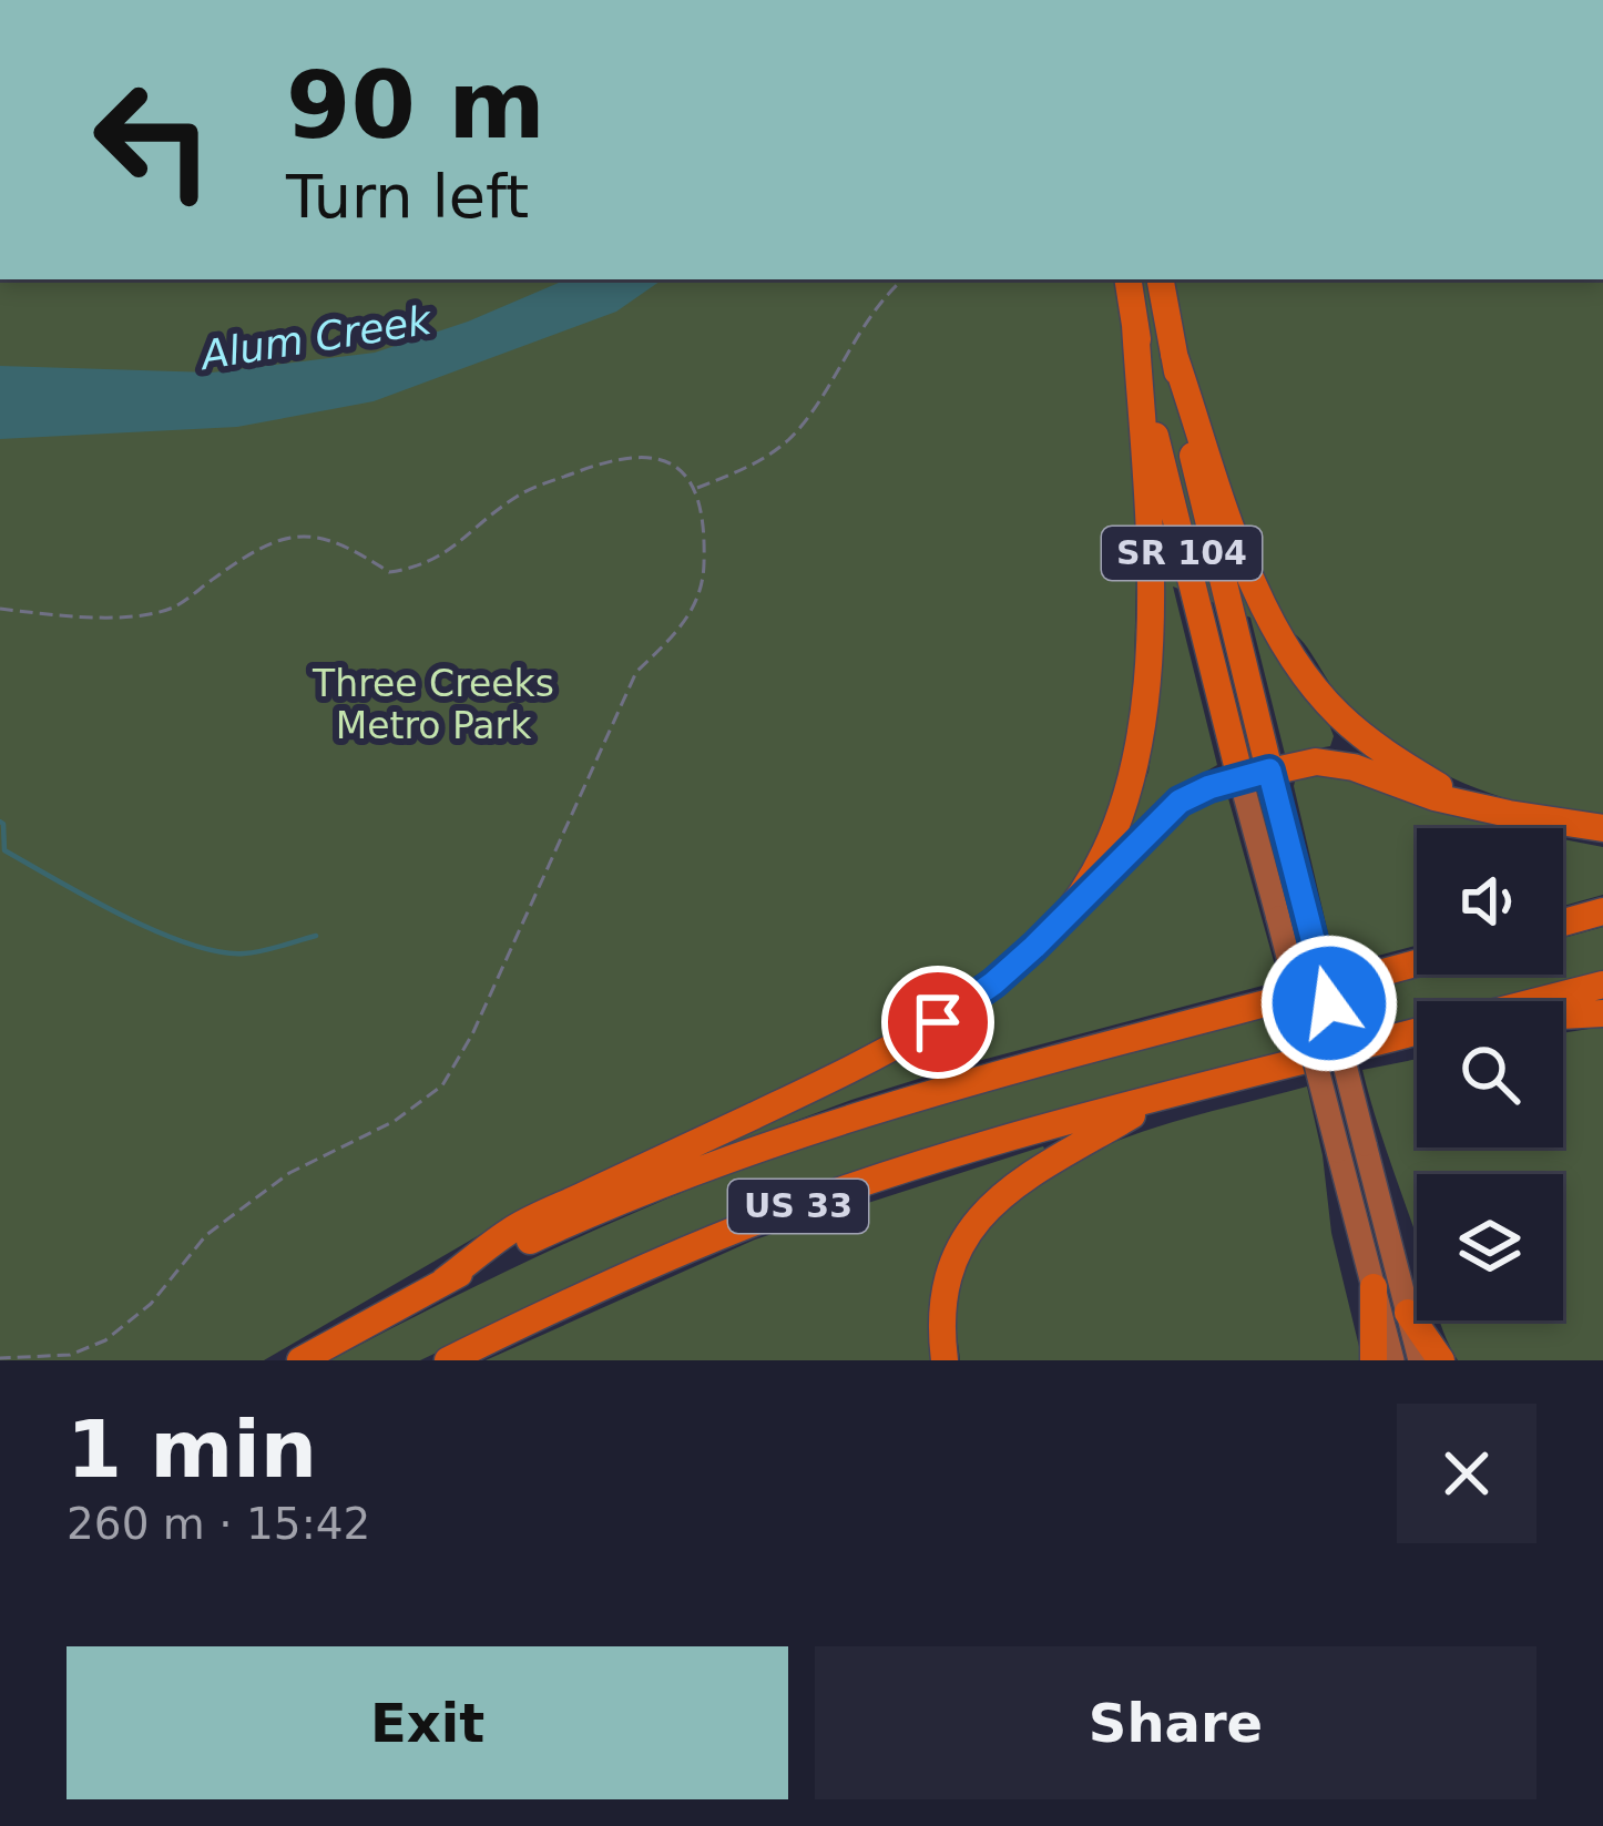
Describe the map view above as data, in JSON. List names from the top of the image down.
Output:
{
  "streets": {
    "highway": ["SR 104", "US 33"]
  },
  "water": ["Alum Creek"],
  "parks": ["Three Creeks Metro Park"],
  "page": {
    "turn": ["90 m", "Turn left"],
    "heading": ["1 min", "260 m · 15:42"],
    "buttons": ["Exit", "Share"]
  }
}
